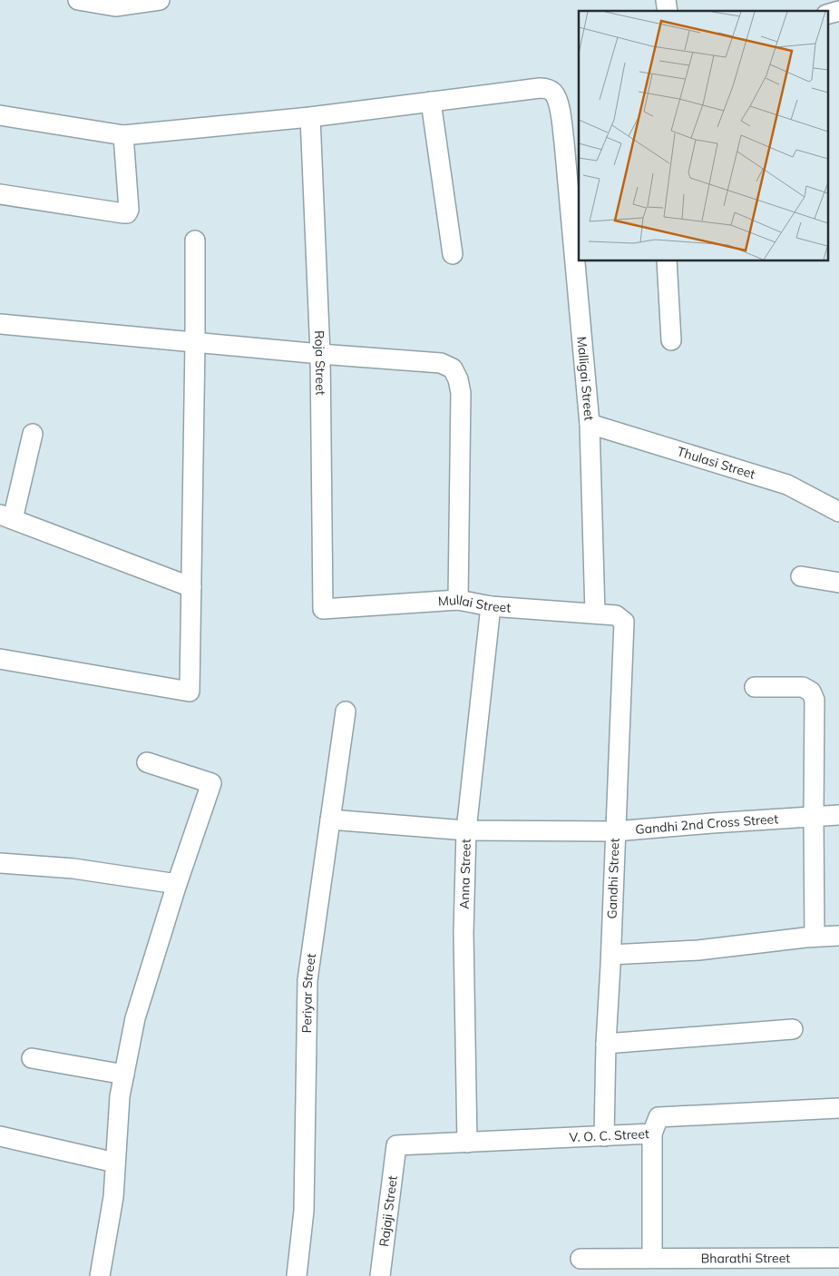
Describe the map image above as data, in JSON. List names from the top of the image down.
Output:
{
  "streets": {
    "street": [
      "Roja Street",
      "Malligai Street",
      "Thulasi Street",
      "Mullai Street",
      "Gandhi 2nd Cross Street",
      "Anna Street",
      "Gandhi Street",
      "Periyar Street",
      "V. O. C. Street",
      "Rajaji Street",
      "Bharathi Street"
    ]
  },
  "crossings": [
    ["Roja Street", "Mullai Street"],
    ["Malligai Street", "Thulasi Street"],
    ["Malligai Street", "Mullai Street"],
    ["Mullai Street", "Anna Street"],
    ["Mullai Street", "Gandhi Street"],
    ["Gandhi 2nd Cross Street", "Anna Street"],
    ["Gandhi 2nd Cross Street", "Gandhi Street"],
    ["Gandhi 2nd Cross Street", "Periyar Street"],
    ["Anna Street", "V. O. C. Street"],
    ["Gandhi Street", "V. O. C. Street"],
    ["V. O. C. Street", "Rajaji Street"]
  ]
}
